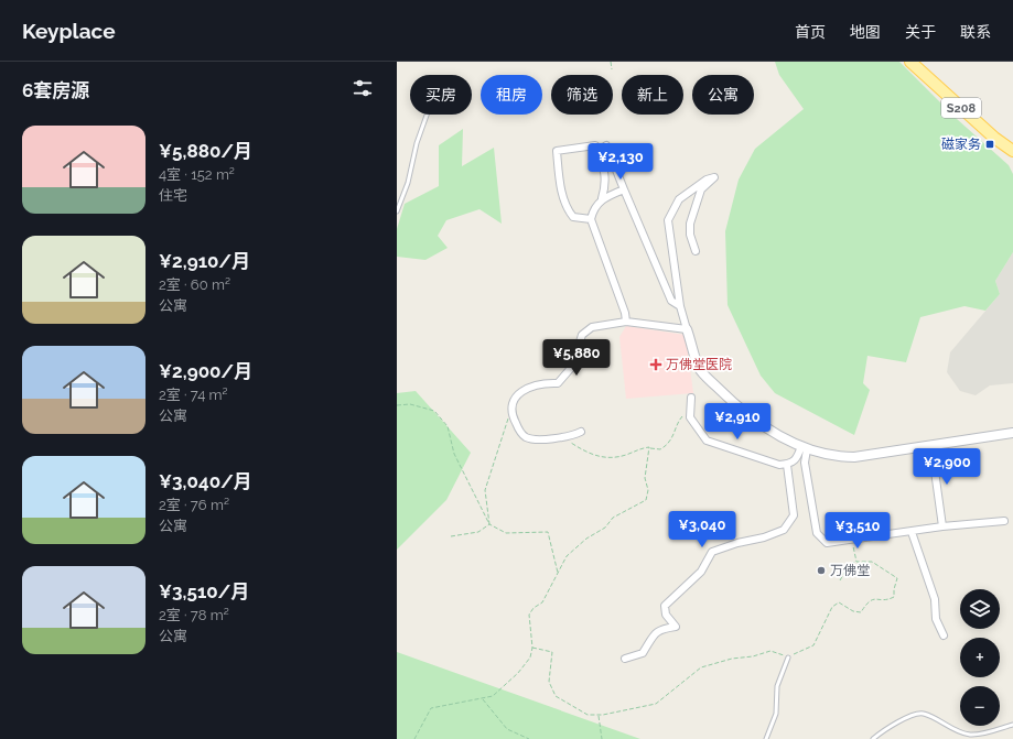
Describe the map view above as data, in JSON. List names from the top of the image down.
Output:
{
  "streets": {
    "main road": ["S208"]
  },
  "places": {
    "transit": ["磁家务"],
    "health": ["万佛堂医院"],
    "other": ["万佛堂"]
  },
  "page": {
    "header": "Keyplace",
    "nav": [
      "首页",
      "地图",
      "关于",
      "联系"
    ],
    "heading": "6套房源",
    "chip": [
      "买房",
      "租房",
      "筛选",
      "新上",
      "公寓"
    ],
    "list": [
      {
        "name": "¥5,880/月",
        "note": "4室 · 152 m² · 住宅"
      },
      {
        "name": "¥2,910/月",
        "note": "2室 · 60 m² · 公寓"
      },
      {
        "name": "¥2,900/月",
        "note": "2室 · 74 m² · 公寓"
      },
      {
        "name": "¥3,040/月",
        "note": "2室 · 76 m² · 公寓"
      },
      {
        "name": "¥3,510/月",
        "note": "2室 · 78 m² · 公寓"
      }
    ],
    "price": [
      "¥2,130",
      "¥5,880",
      "¥2,910",
      "¥2,900",
      "¥3,040",
      "¥3,510"
    ],
    "map_buttons": ["+", "−"]
  }
}
